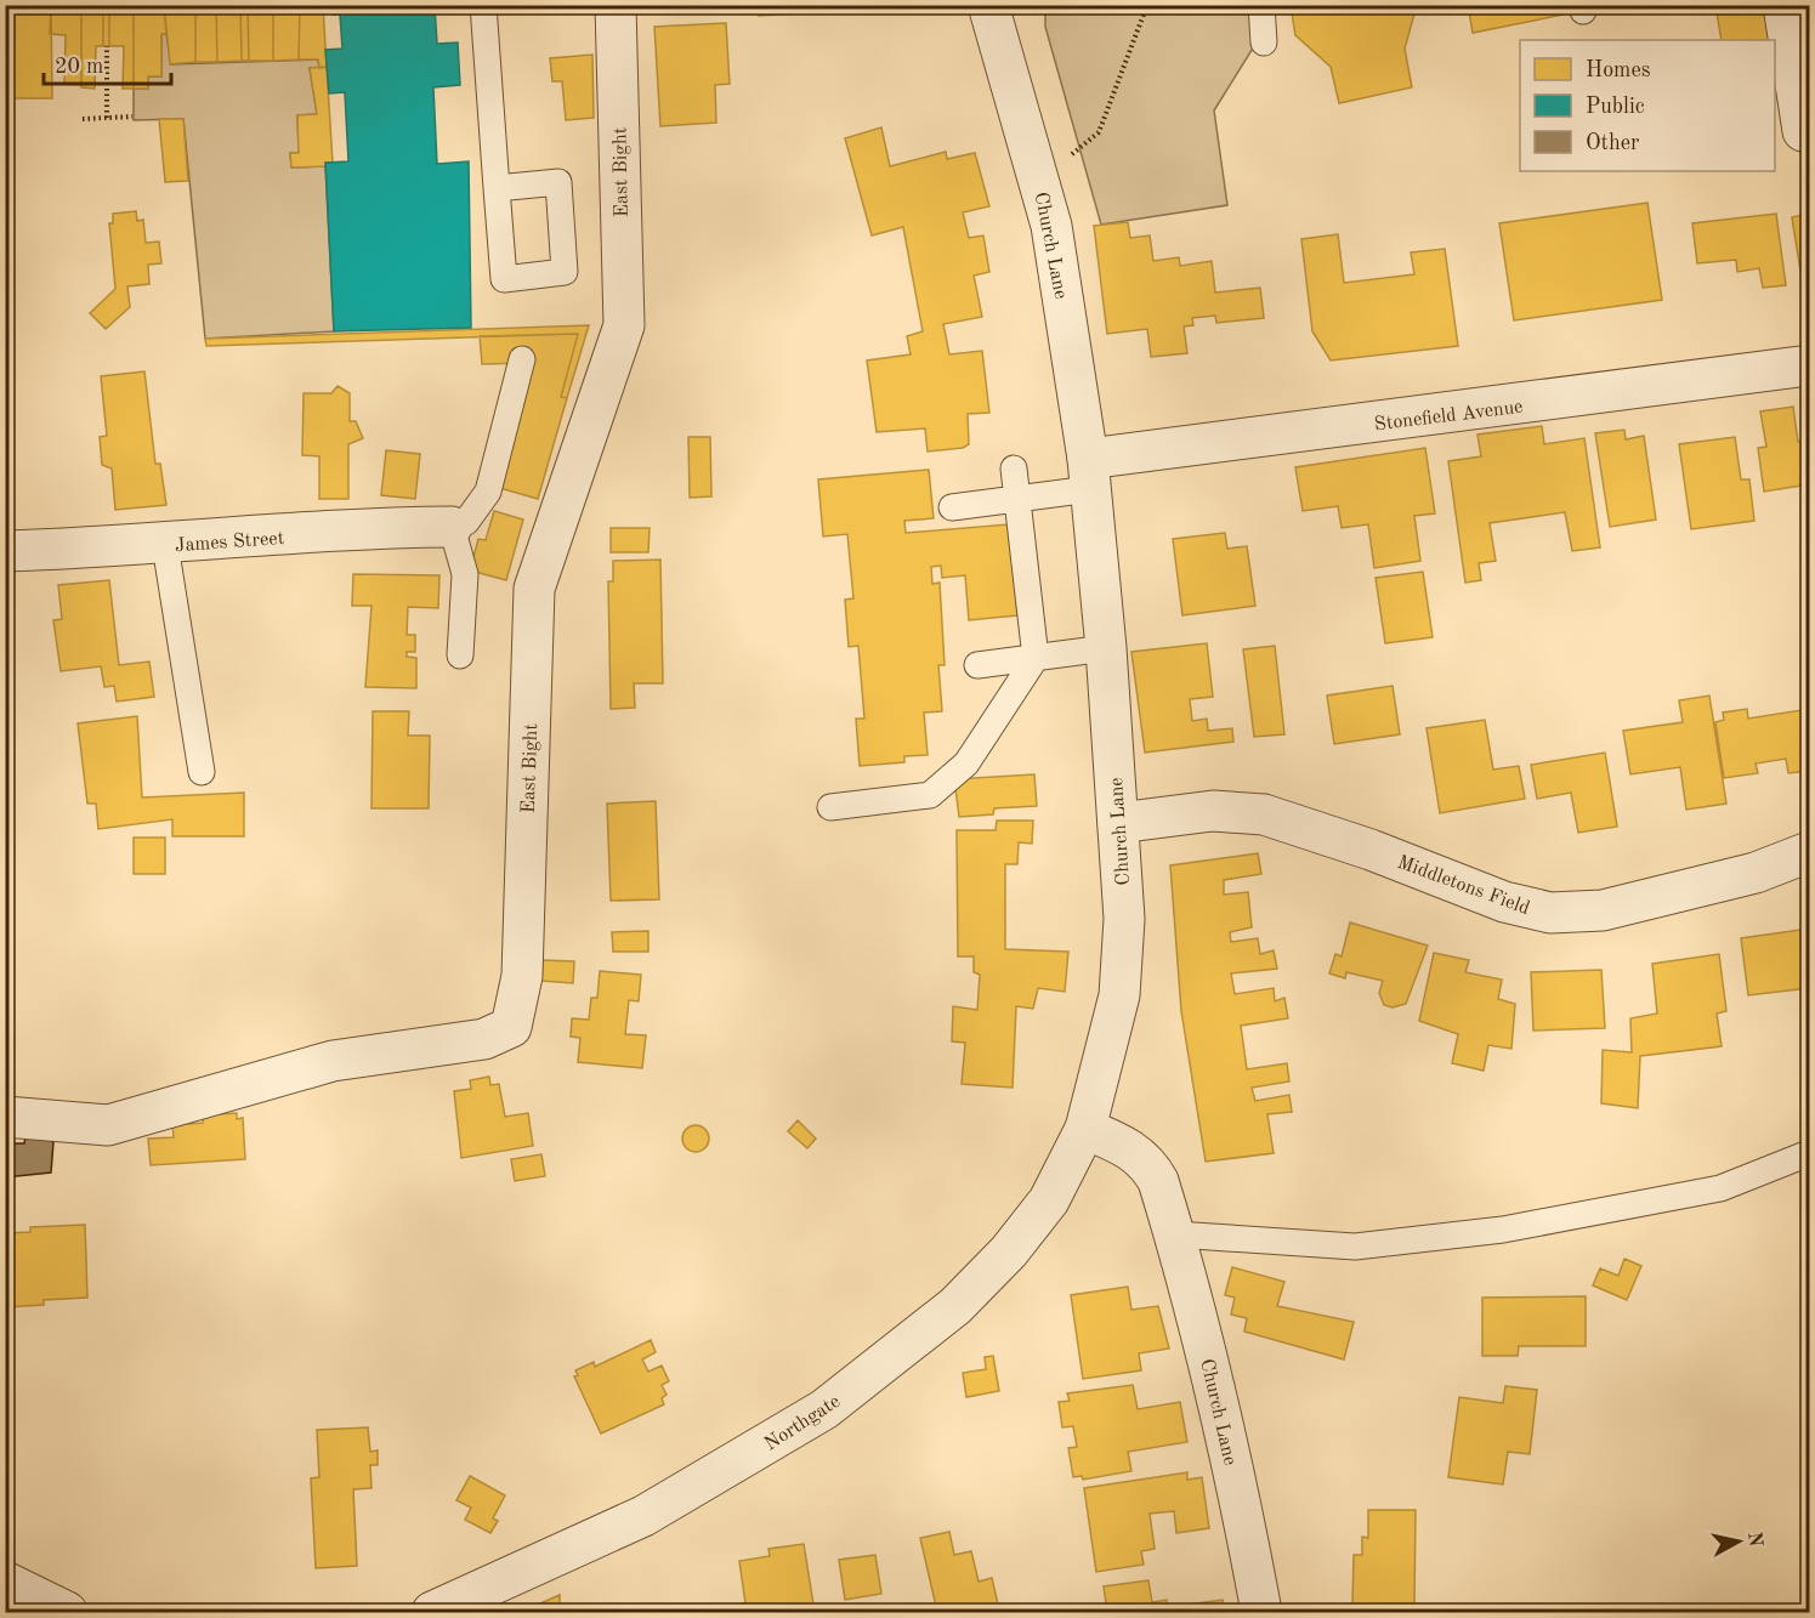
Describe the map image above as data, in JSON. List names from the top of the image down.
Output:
{
  "streets": {
    "street": [
      "East Bight",
      "Church Lane",
      "Stonefield Avenue",
      "James Street",
      "Middletons Field",
      "Northgate"
    ]
  },
  "crossings": [
    ["Church Lane", "Stonefield Avenue"],
    ["Church Lane", "Middletons Field"],
    ["Church Lane", "Northgate"]
  ],
  "legend": ["Homes", "Public", "Other"],
  "scale_bar": "20 m",
  "north": "right"
}
